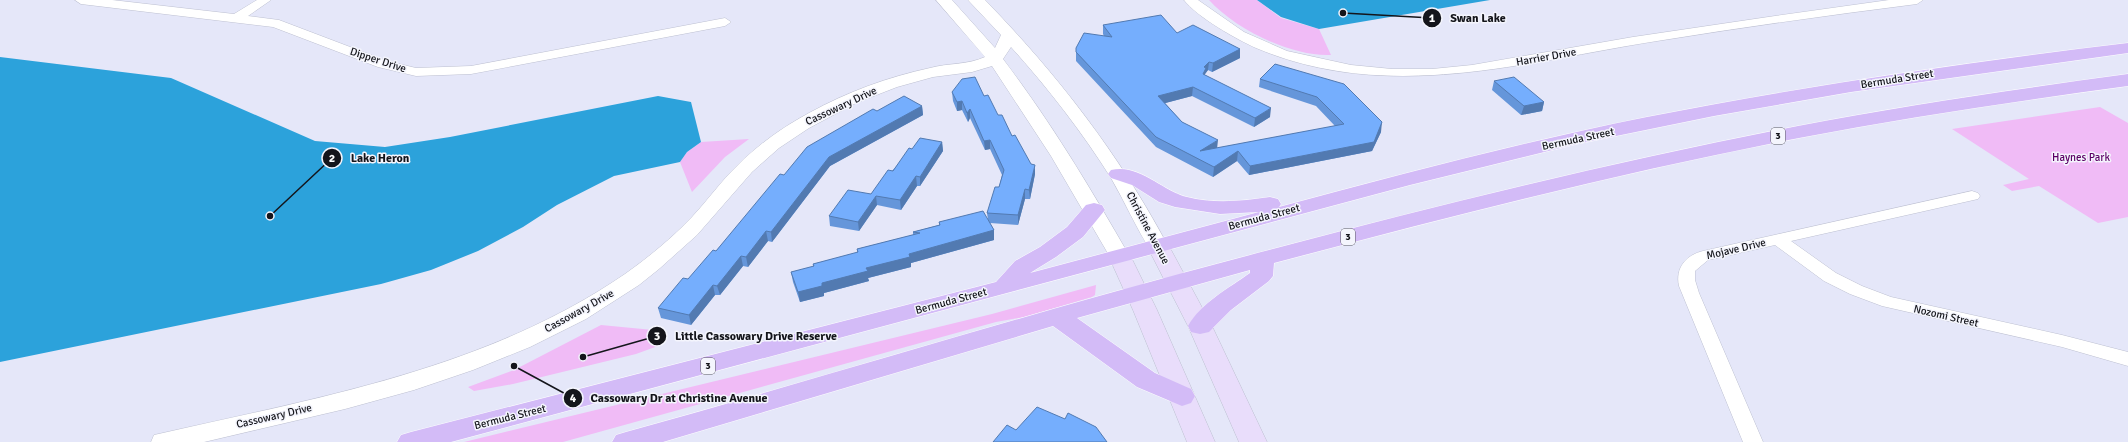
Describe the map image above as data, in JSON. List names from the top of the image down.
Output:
{
  "streets": {
    "main road": ["Bermuda Street", "3", "Christine Avenue"],
    "street": [
      "Harrier Drive",
      "Dipper Drive",
      "Cassowary Drive",
      "Mojave Drive",
      "Nozomi Street"
    ]
  },
  "crossings": [
    ["Bermuda Street", "Christine Avenue"],
    ["3", "Christine Avenue"],
    ["Mojave Drive", "Nozomi Street"]
  ],
  "parks": ["Haynes Park"],
  "places": [
    "Swan Lake",
    "Lake Heron",
    "Little Cassowary Drive Reserve",
    "Cassowary Dr at Christine Avenue"
  ]
}
